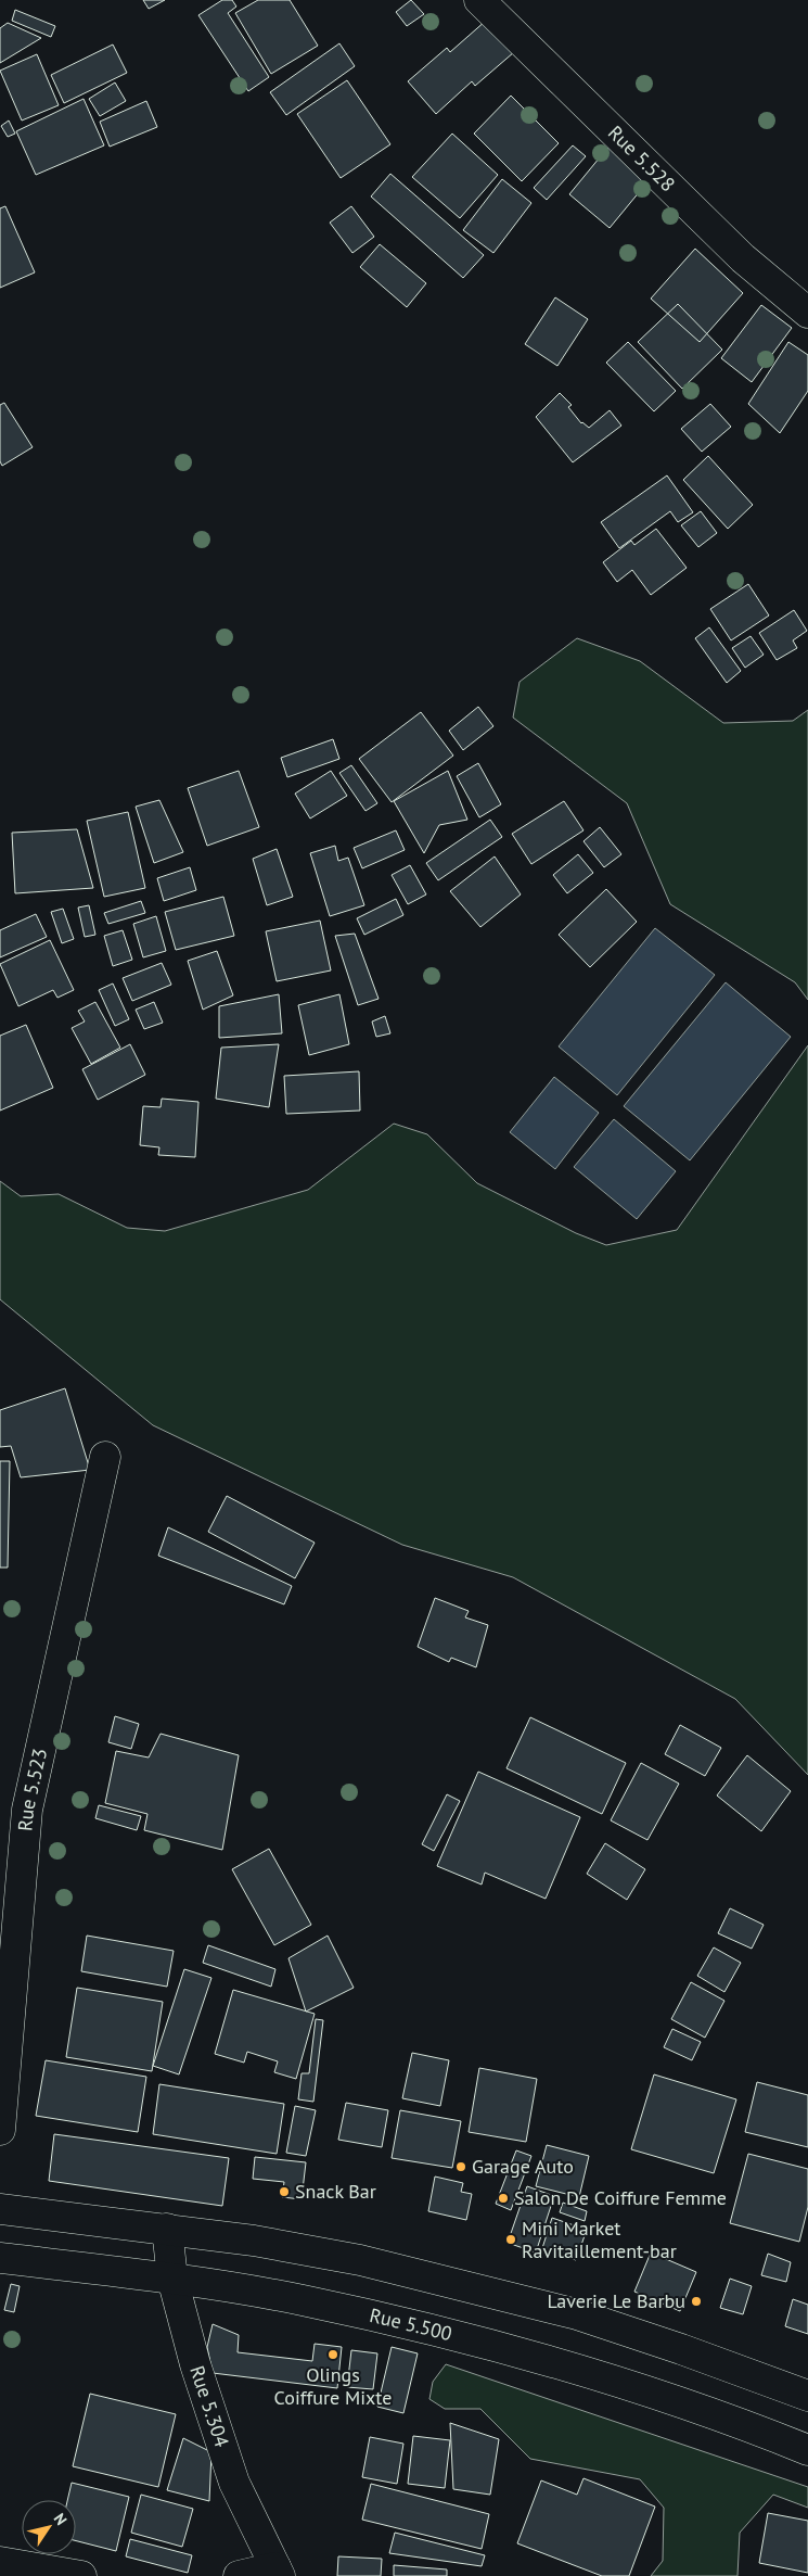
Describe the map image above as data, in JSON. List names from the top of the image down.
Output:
{
  "streets": {
    "main road": [
      "Rue 5.528",
      "Rue 5.523",
      "Rue 5.500",
      "Rue 5.304"
    ]
  },
  "crossings": [
    ["Rue 5.500", "Rue 5.304"]
  ],
  "places": [
    "Garage Auto",
    "Snack Bar",
    "Salon De Coiffure Femme",
    "Mini Market Ravitaillement-bar",
    "Laverie Le Barbu",
    "Olings Coiffure Mixte"
  ],
  "north": "top right"
}
